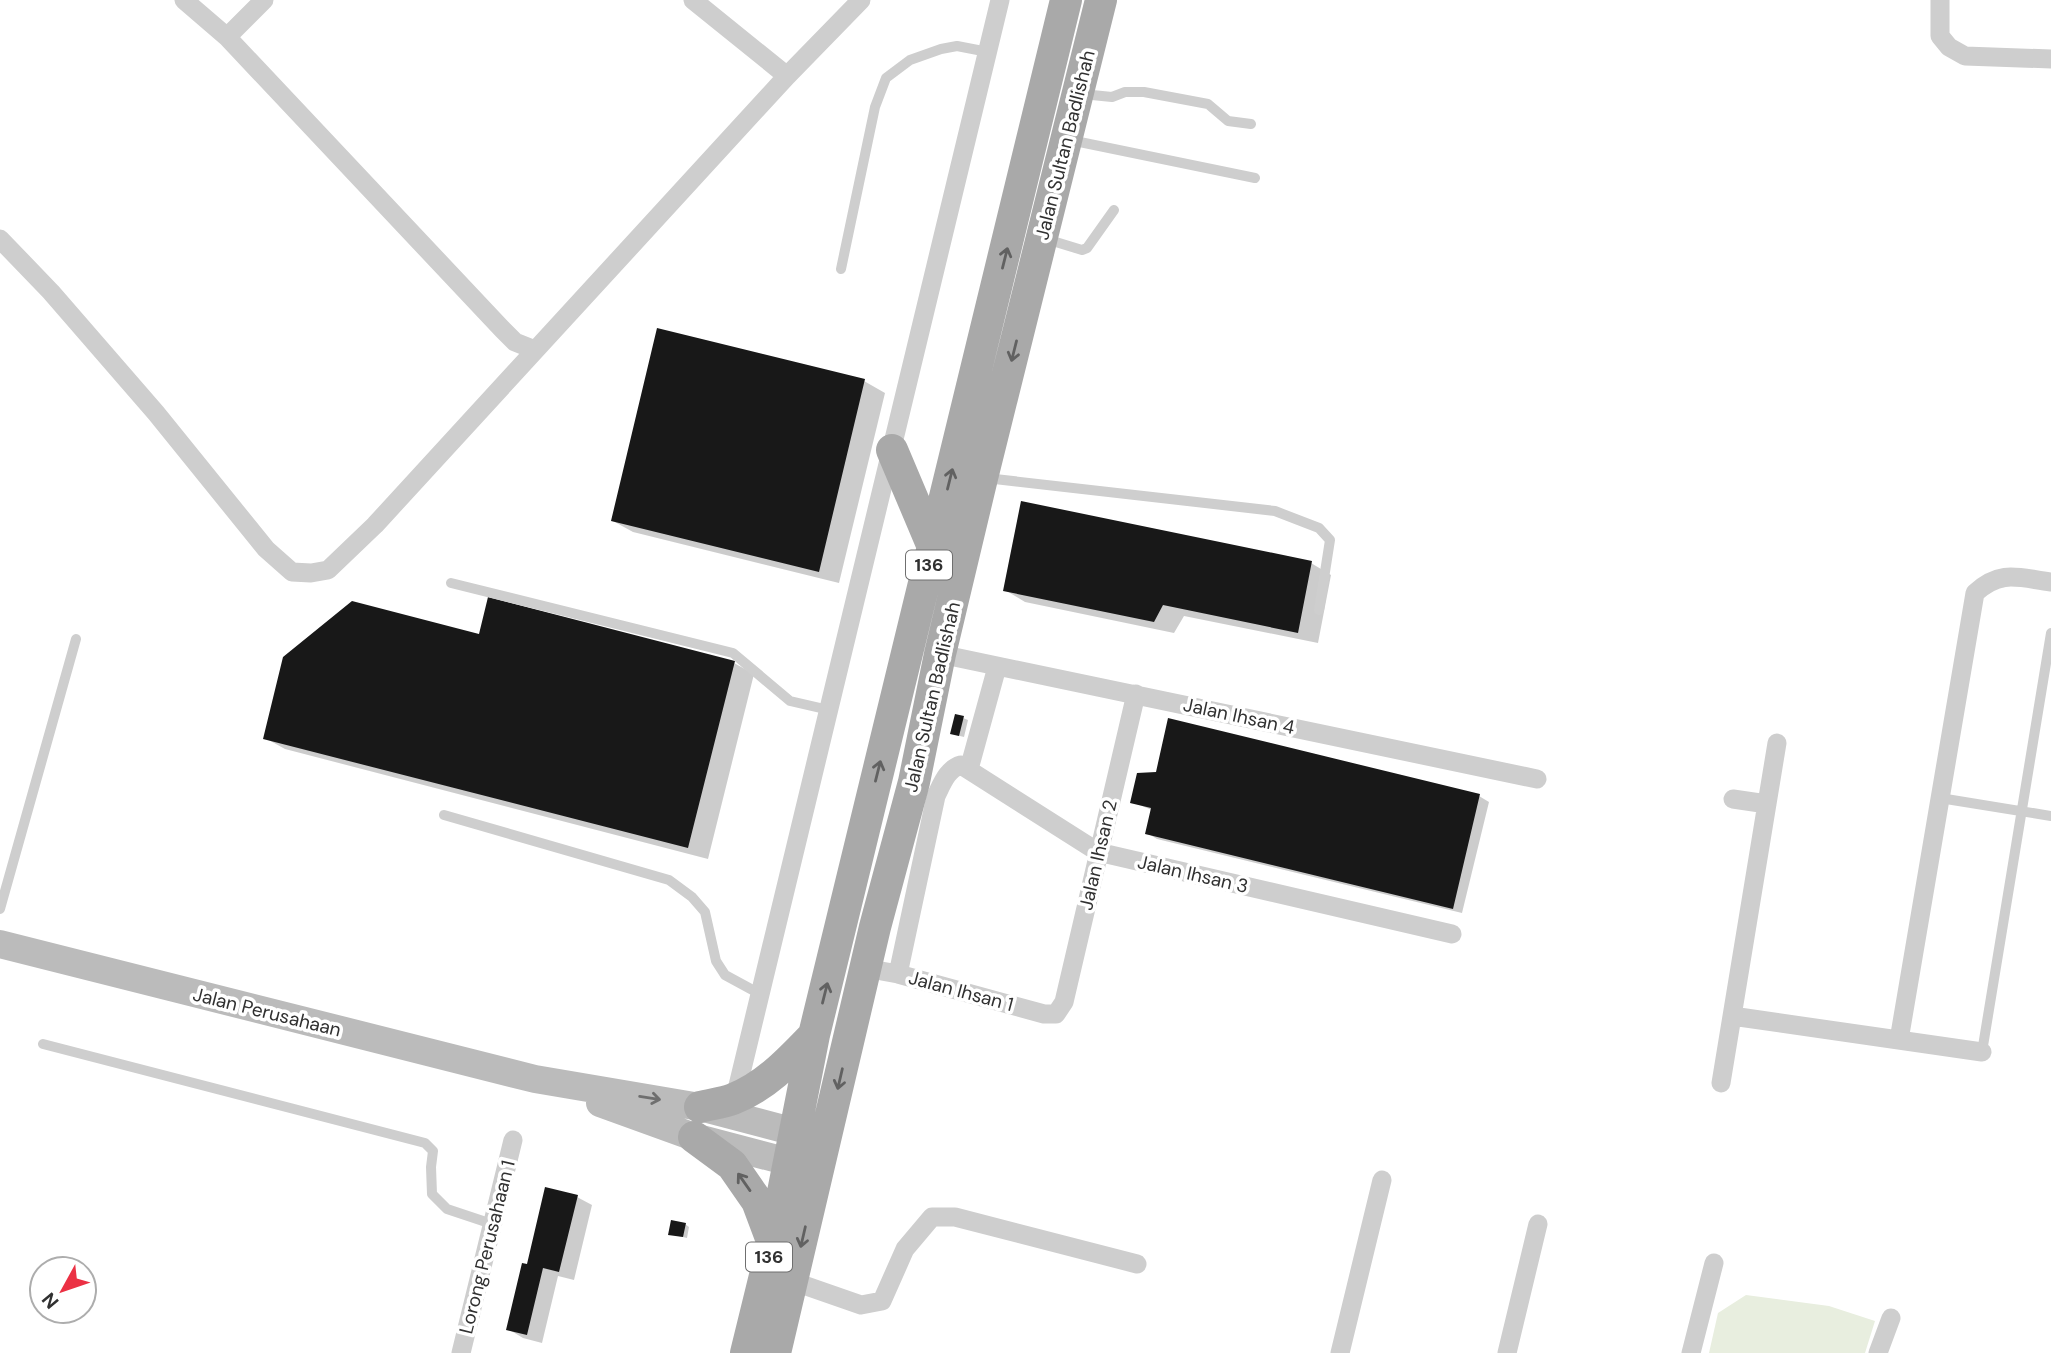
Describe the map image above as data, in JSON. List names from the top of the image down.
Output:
{
  "streets": {
    "main road": ["Jalan Sultan Badlishah", "136", "Jalan Perusahaan"],
    "street": [
      "Jalan Ihsan 4",
      "Jalan Ihsan 2",
      "Jalan Ihsan 3",
      "Jalan Ihsan 1",
      "Lorong Perusahaan 1"
    ]
  },
  "crossings": [
    ["Jalan Sultan Badlishah", "Jalan Ihsan 4"],
    ["Jalan Sultan Badlishah", "Jalan Ihsan 1"],
    ["Jalan Sultan Badlishah", "Jalan Perusahaan"],
    ["Jalan Ihsan 4", "Jalan Ihsan 2"],
    ["Jalan Ihsan 2", "Jalan Ihsan 3"],
    ["Jalan Ihsan 2", "Jalan Ihsan 1"]
  ],
  "north": "bottom left"
}
